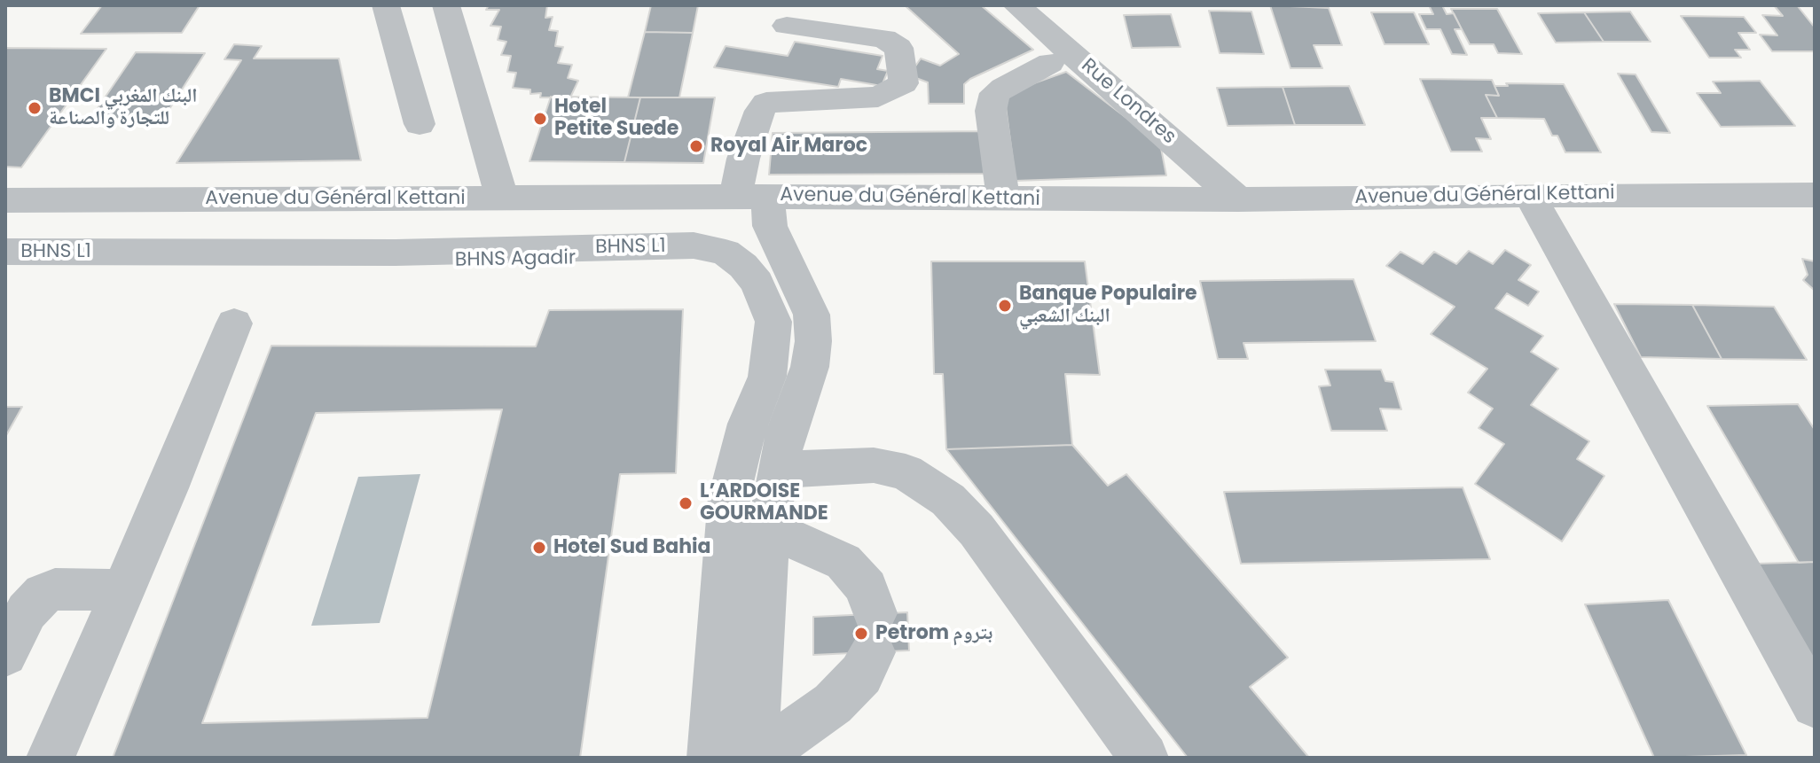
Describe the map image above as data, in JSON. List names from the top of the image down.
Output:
{
  "streets": {
    "street": [
      "Rue Londres",
      "Avenue du Général Kettani",
      "BHNS L1",
      "BHNS Agadir"
    ]
  },
  "crossings": [
    ["Rue Londres", "Avenue du Général Kettani"]
  ],
  "places": [
    "BMCI البنك المغربي للتجارة والصناعة",
    "Hotel Petite Suede",
    "Royal Air Maroc",
    "Banque Populaire البنك الشعبي",
    "L’ARDOISE GOURMANDE",
    "Hotel Sud Bahia",
    "Petrom بتروم"
  ]
}
